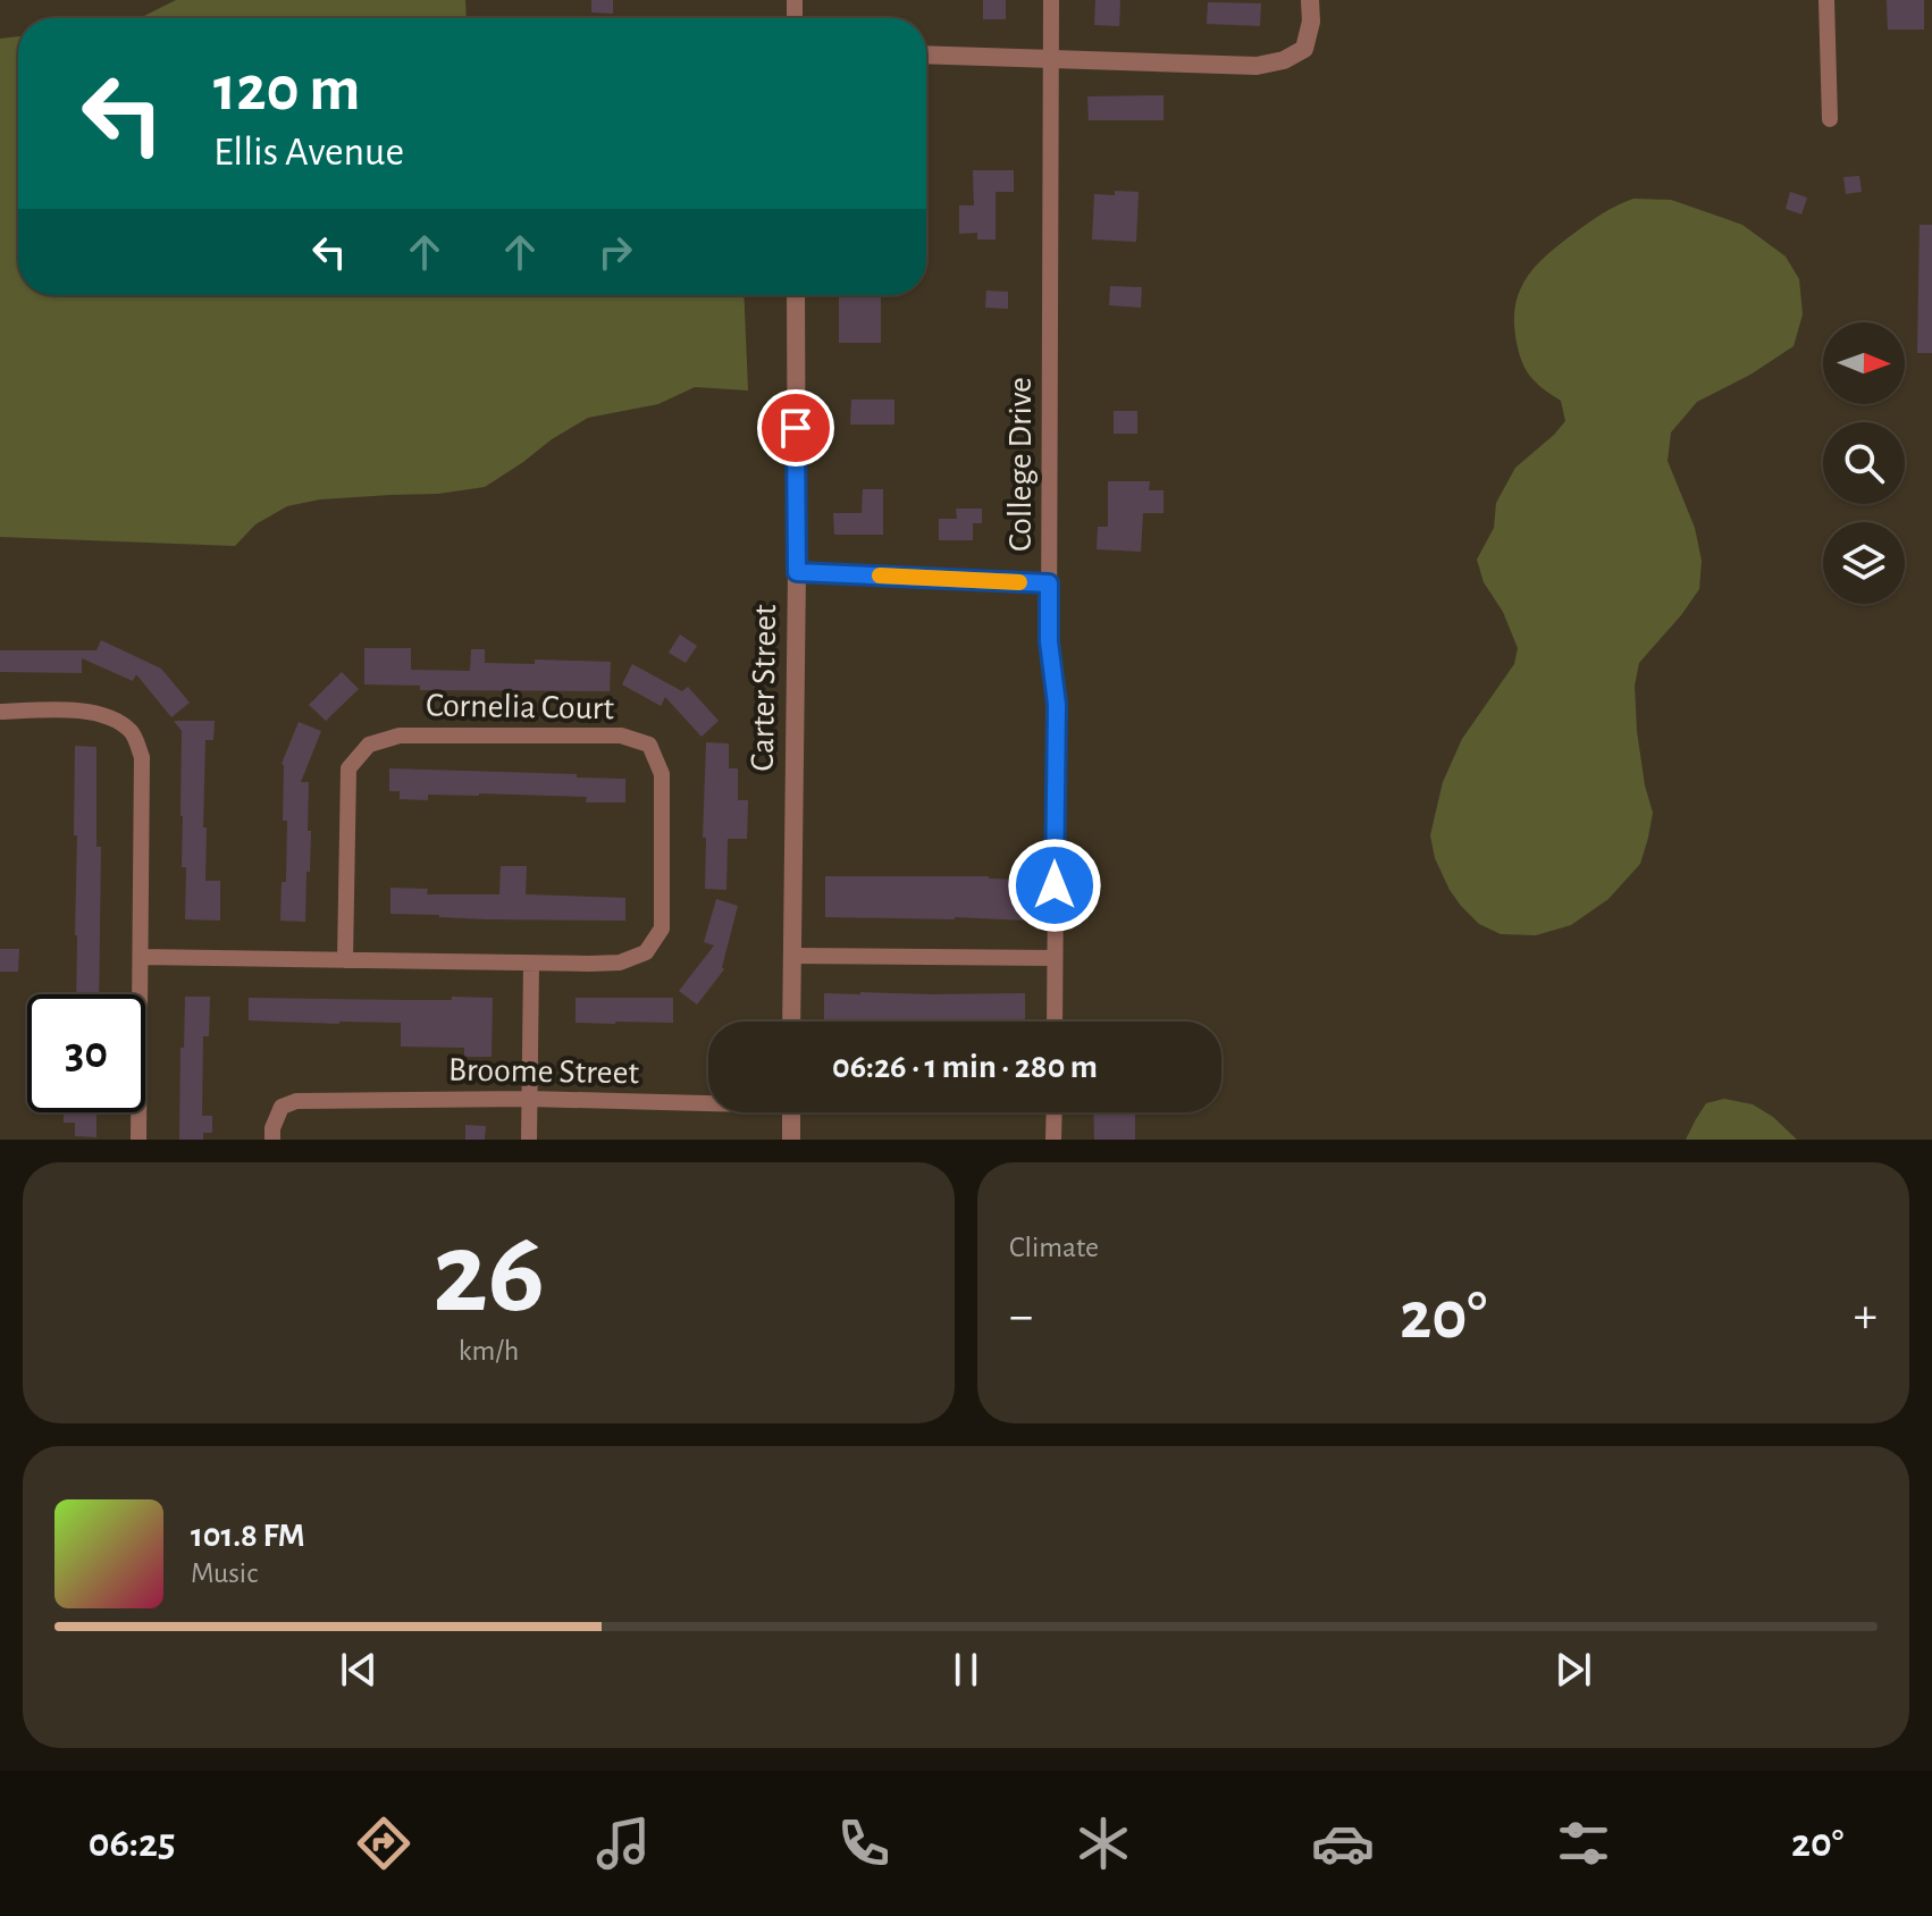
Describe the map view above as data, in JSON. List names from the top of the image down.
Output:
{
  "streets": {
    "street": [
      "College Drive",
      "Carter Street",
      "Cornelia Court",
      "Broome Street"
    ]
  },
  "north": "right",
  "page": {
    "turn": ["120 m", "Ellis Avenue"],
    "limit": "30",
    "trip": "06:26 · 1 min · 280 m",
    "tile": [
      ["26", "km/h"],
      "Climate"
    ],
    "heat": ["−", "20°", "+"],
    "song": ["101.8 FM", "Music"],
    "tabs": ["06:25", "20°"]
  }
}
